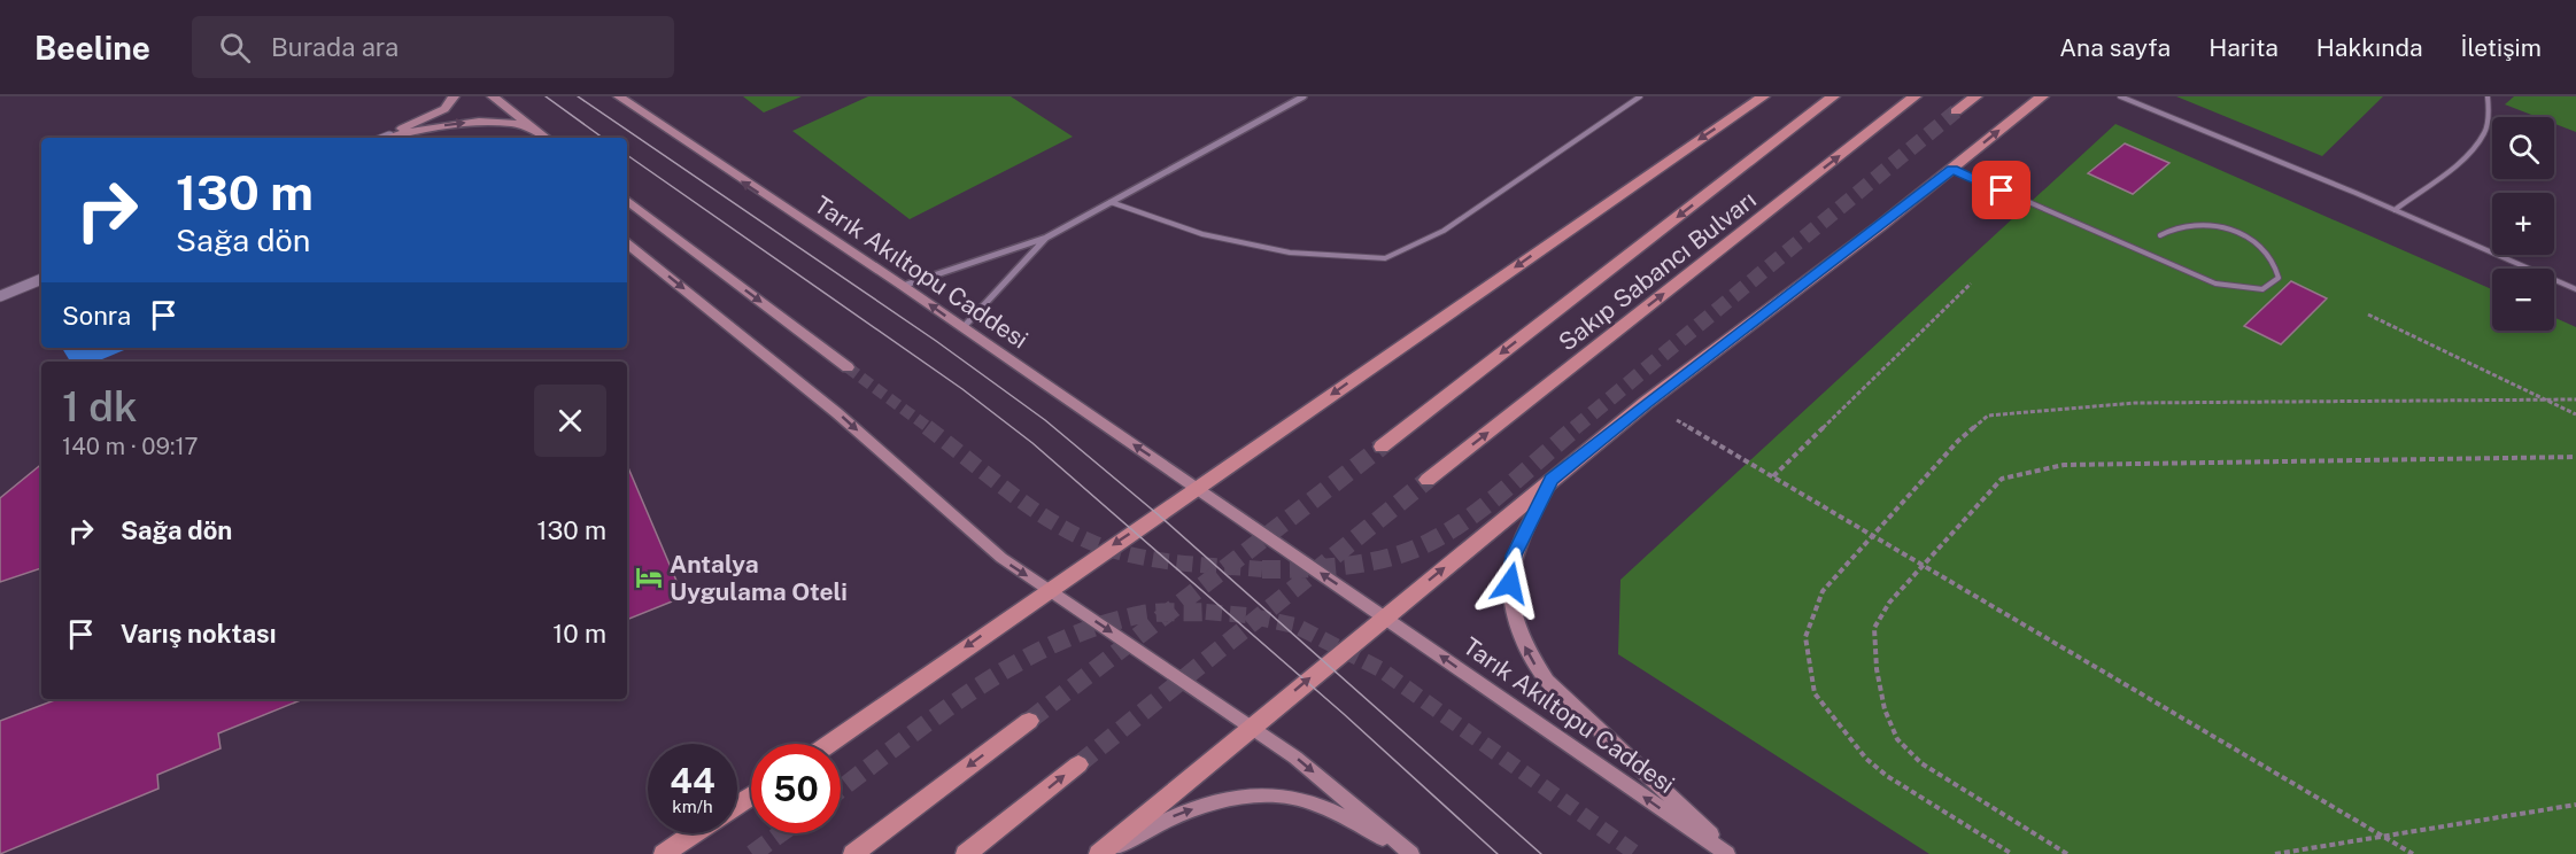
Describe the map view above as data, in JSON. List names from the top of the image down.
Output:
{
  "streets": {
    "main road": ["Sakıp Sabancı Bulvarı", "Tarık Akıltopu Caddesi"]
  },
  "one_way": ["Tarık Akıltopu Caddesi"],
  "places": {
    "hotel": ["Antalya Uygulama Oteli"]
  },
  "page": {
    "header": "Beeline",
    "search": "Burada ara",
    "nav": [
      "Ana sayfa",
      "Harita",
      "Hakkında",
      "İletişim"
    ],
    "map_buttons": ["+", "−"],
    "turn": ["130 m", "Sağa dön"],
    "then": "Sonra",
    "heading": ["1 dk", "140 m · 09:17"],
    "list": [
      {
        "name": "Sağa dön",
        "value": "130 m"
      },
      {
        "name": "Varış noktası",
        "value": "10 m"
      }
    ],
    "speed": "44 km/h",
    "limit": "50"
  }
}
